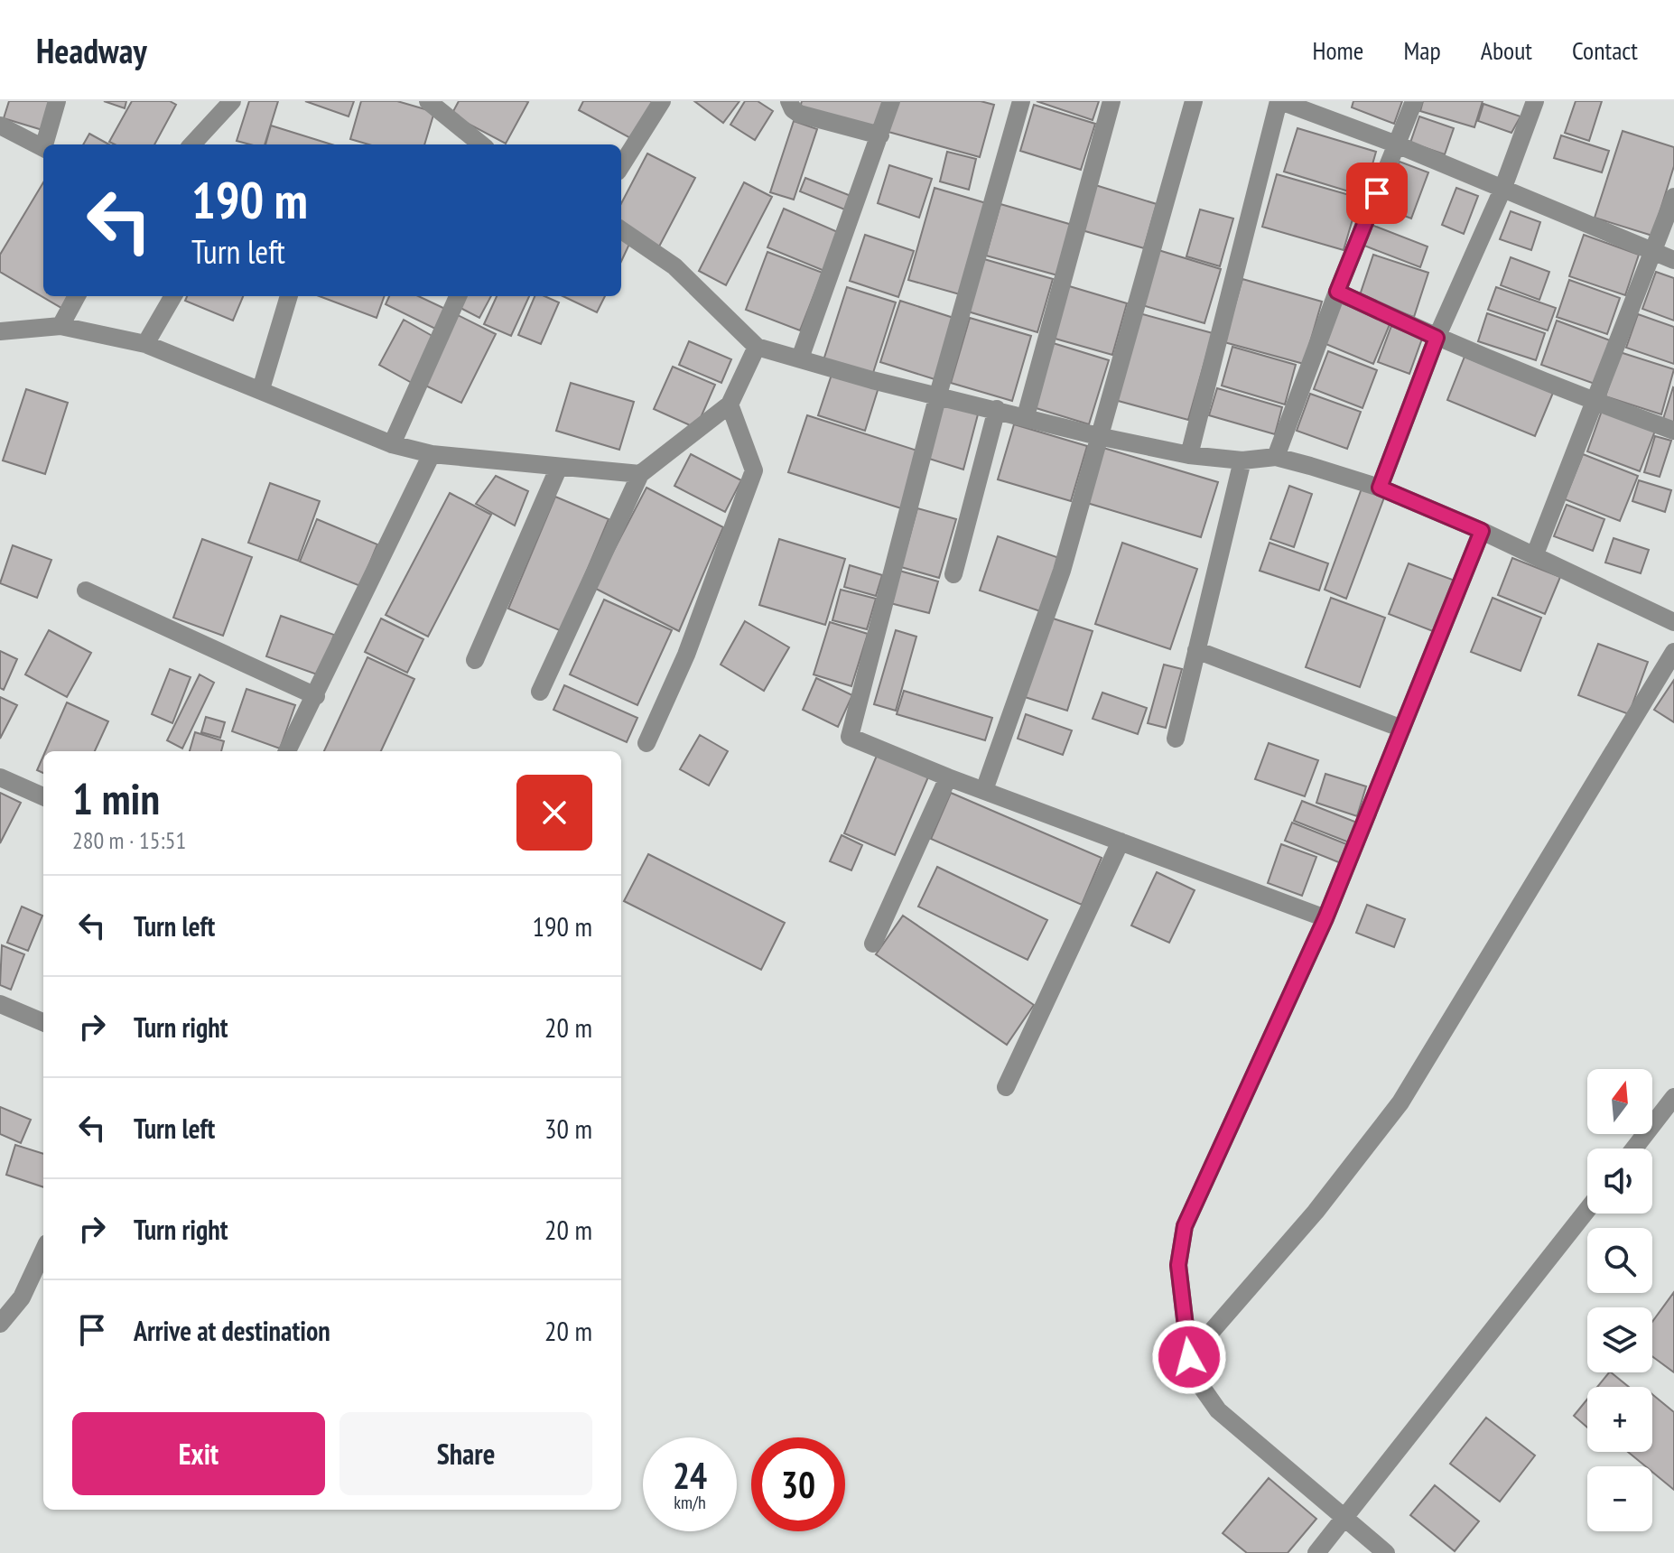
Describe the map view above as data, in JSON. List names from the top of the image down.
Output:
{
  "north": "top",
  "page": {
    "header": "Headway",
    "nav": [
      "Home",
      "Map",
      "About",
      "Contact"
    ],
    "turn": ["190 m", "Turn left"],
    "heading": ["1 min", "280 m · 15:51"],
    "list": [
      {
        "name": "Turn left",
        "value": "190 m"
      },
      {
        "name": "Turn right",
        "value": "20 m"
      },
      {
        "name": "Turn left",
        "value": "30 m"
      },
      {
        "name": "Turn right",
        "value": "20 m"
      },
      {
        "name": "Arrive at destination",
        "value": "20 m"
      }
    ],
    "map_buttons": ["+", "−"],
    "buttons": ["Exit", "Share"],
    "speed": "24 km/h",
    "limit": "30"
  }
}
